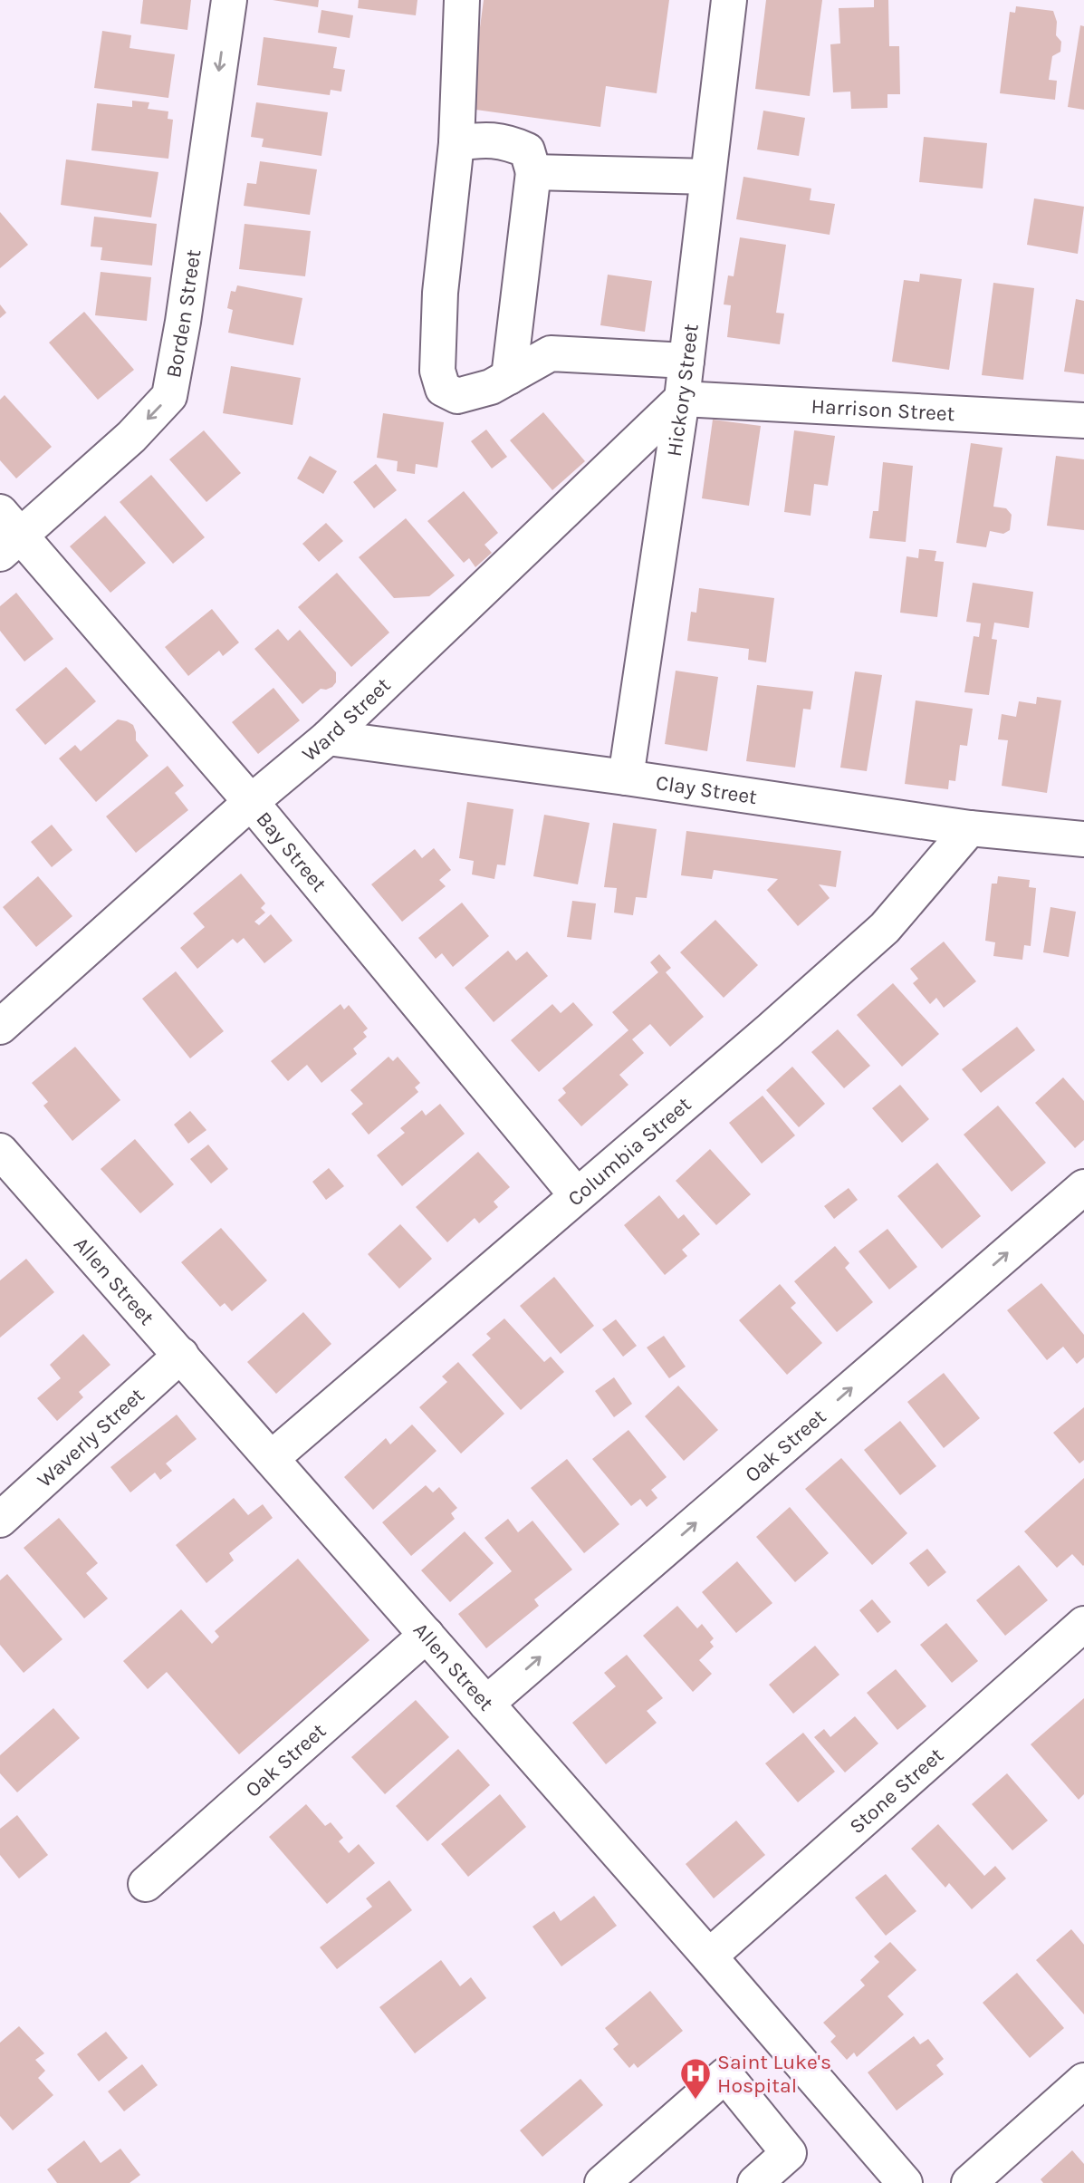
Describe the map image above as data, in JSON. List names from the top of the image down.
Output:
{
  "streets": {
    "street": [
      "Borden Street",
      "Hickory Street",
      "Harrison Street",
      "Ward Street",
      "Clay Street",
      "Bay Street",
      "Columbia Street",
      "Allen Street",
      "Waverly Street",
      "Oak Street",
      "Stone Street"
    ]
  },
  "crossings": [
    ["Borden Street", "Bay Street"],
    ["Hickory Street", "Harrison Street"],
    ["Hickory Street", "Ward Street"],
    ["Hickory Street", "Clay Street"],
    ["Harrison Street", "Ward Street"],
    ["Ward Street", "Clay Street"],
    ["Ward Street", "Bay Street"],
    ["Clay Street", "Columbia Street"],
    ["Bay Street", "Columbia Street"],
    ["Columbia Street", "Allen Street"],
    ["Allen Street", "Waverly Street"],
    ["Allen Street", "Oak Street"],
    ["Allen Street", "Stone Street"]
  ],
  "one_way": ["Borden Street", "Oak Street"],
  "places": {
    "hospital": ["Saint Luke's Hospital"]
  }
}
